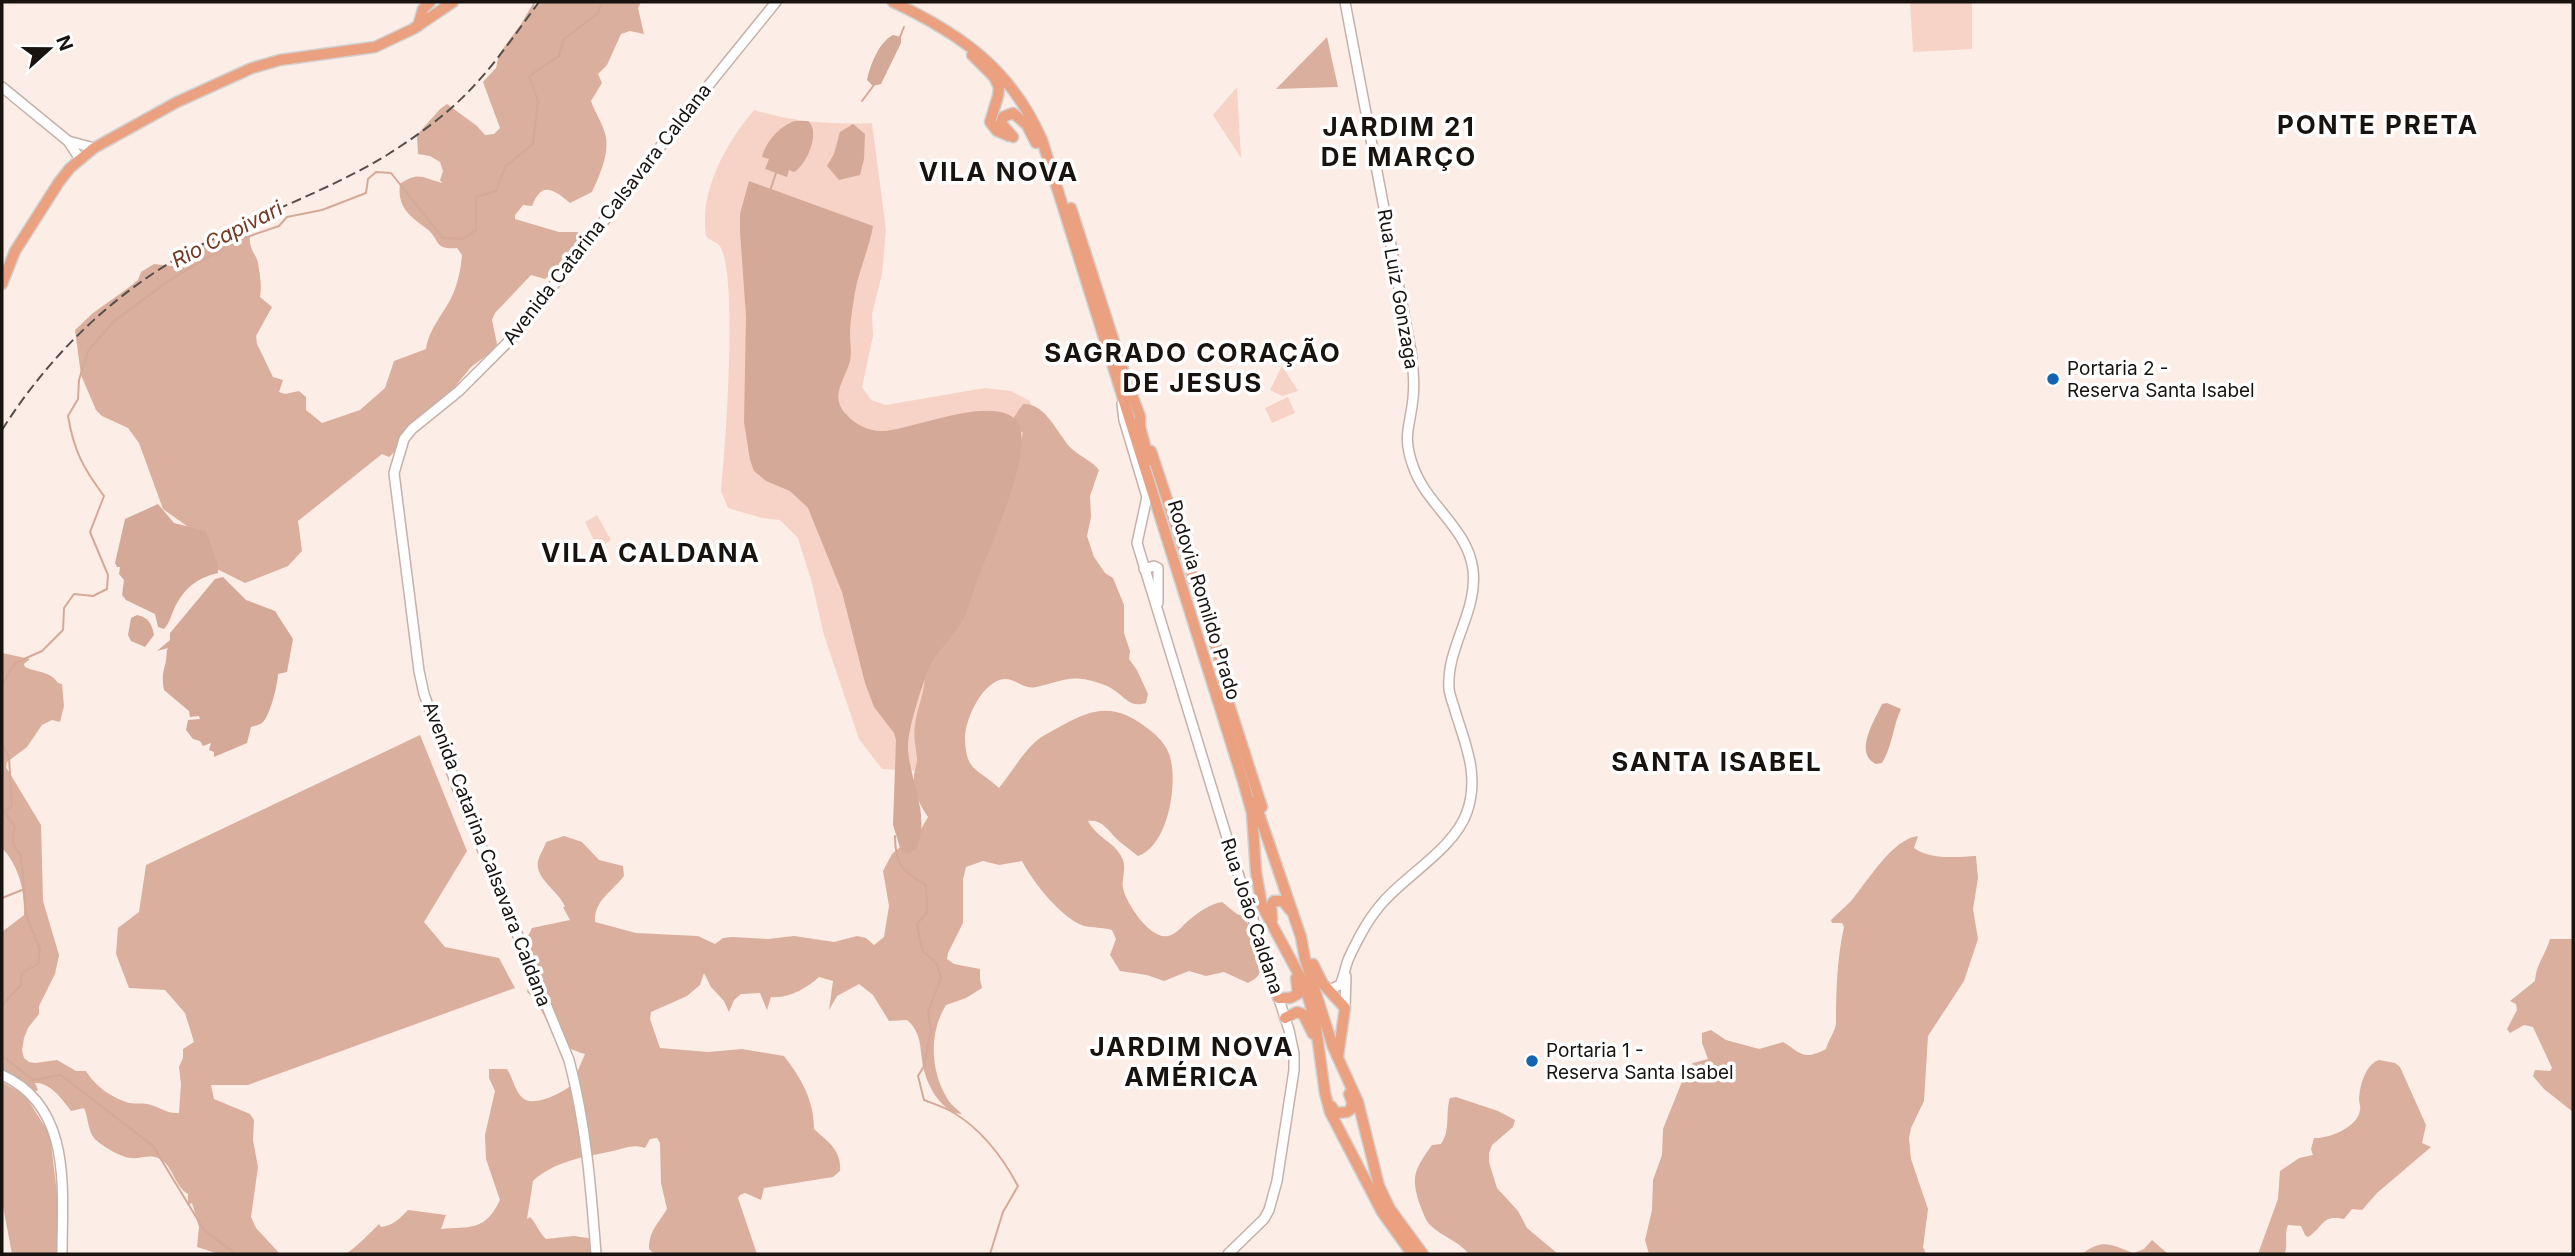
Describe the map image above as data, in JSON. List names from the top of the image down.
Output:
{
  "streets": {
    "main road": ["Rodovia Romildo Prado"],
    "street": ["Avenida Catarina Calsavara Caldana", "Rua Luiz Gonzaga", "Rua João Caldana"]
  },
  "crossings": [
    ["Rodovia Romildo Prado", "Rua João Caldana"]
  ],
  "districts": [
    "PONTE PRETA",
    "JARDIM 21 DE MARÇO",
    "VILA NOVA",
    "SAGRADO CORAÇÃO DE JESUS",
    "VILA CALDANA",
    "SANTA ISABEL",
    "JARDIM NOVA AMÉRICA"
  ],
  "water": ["Rio Capivari"],
  "places": ["Portaria 2 - Reserva Santa Isabel", "Portaria 1 - Reserva Santa Isabel"],
  "north": "right"
}
